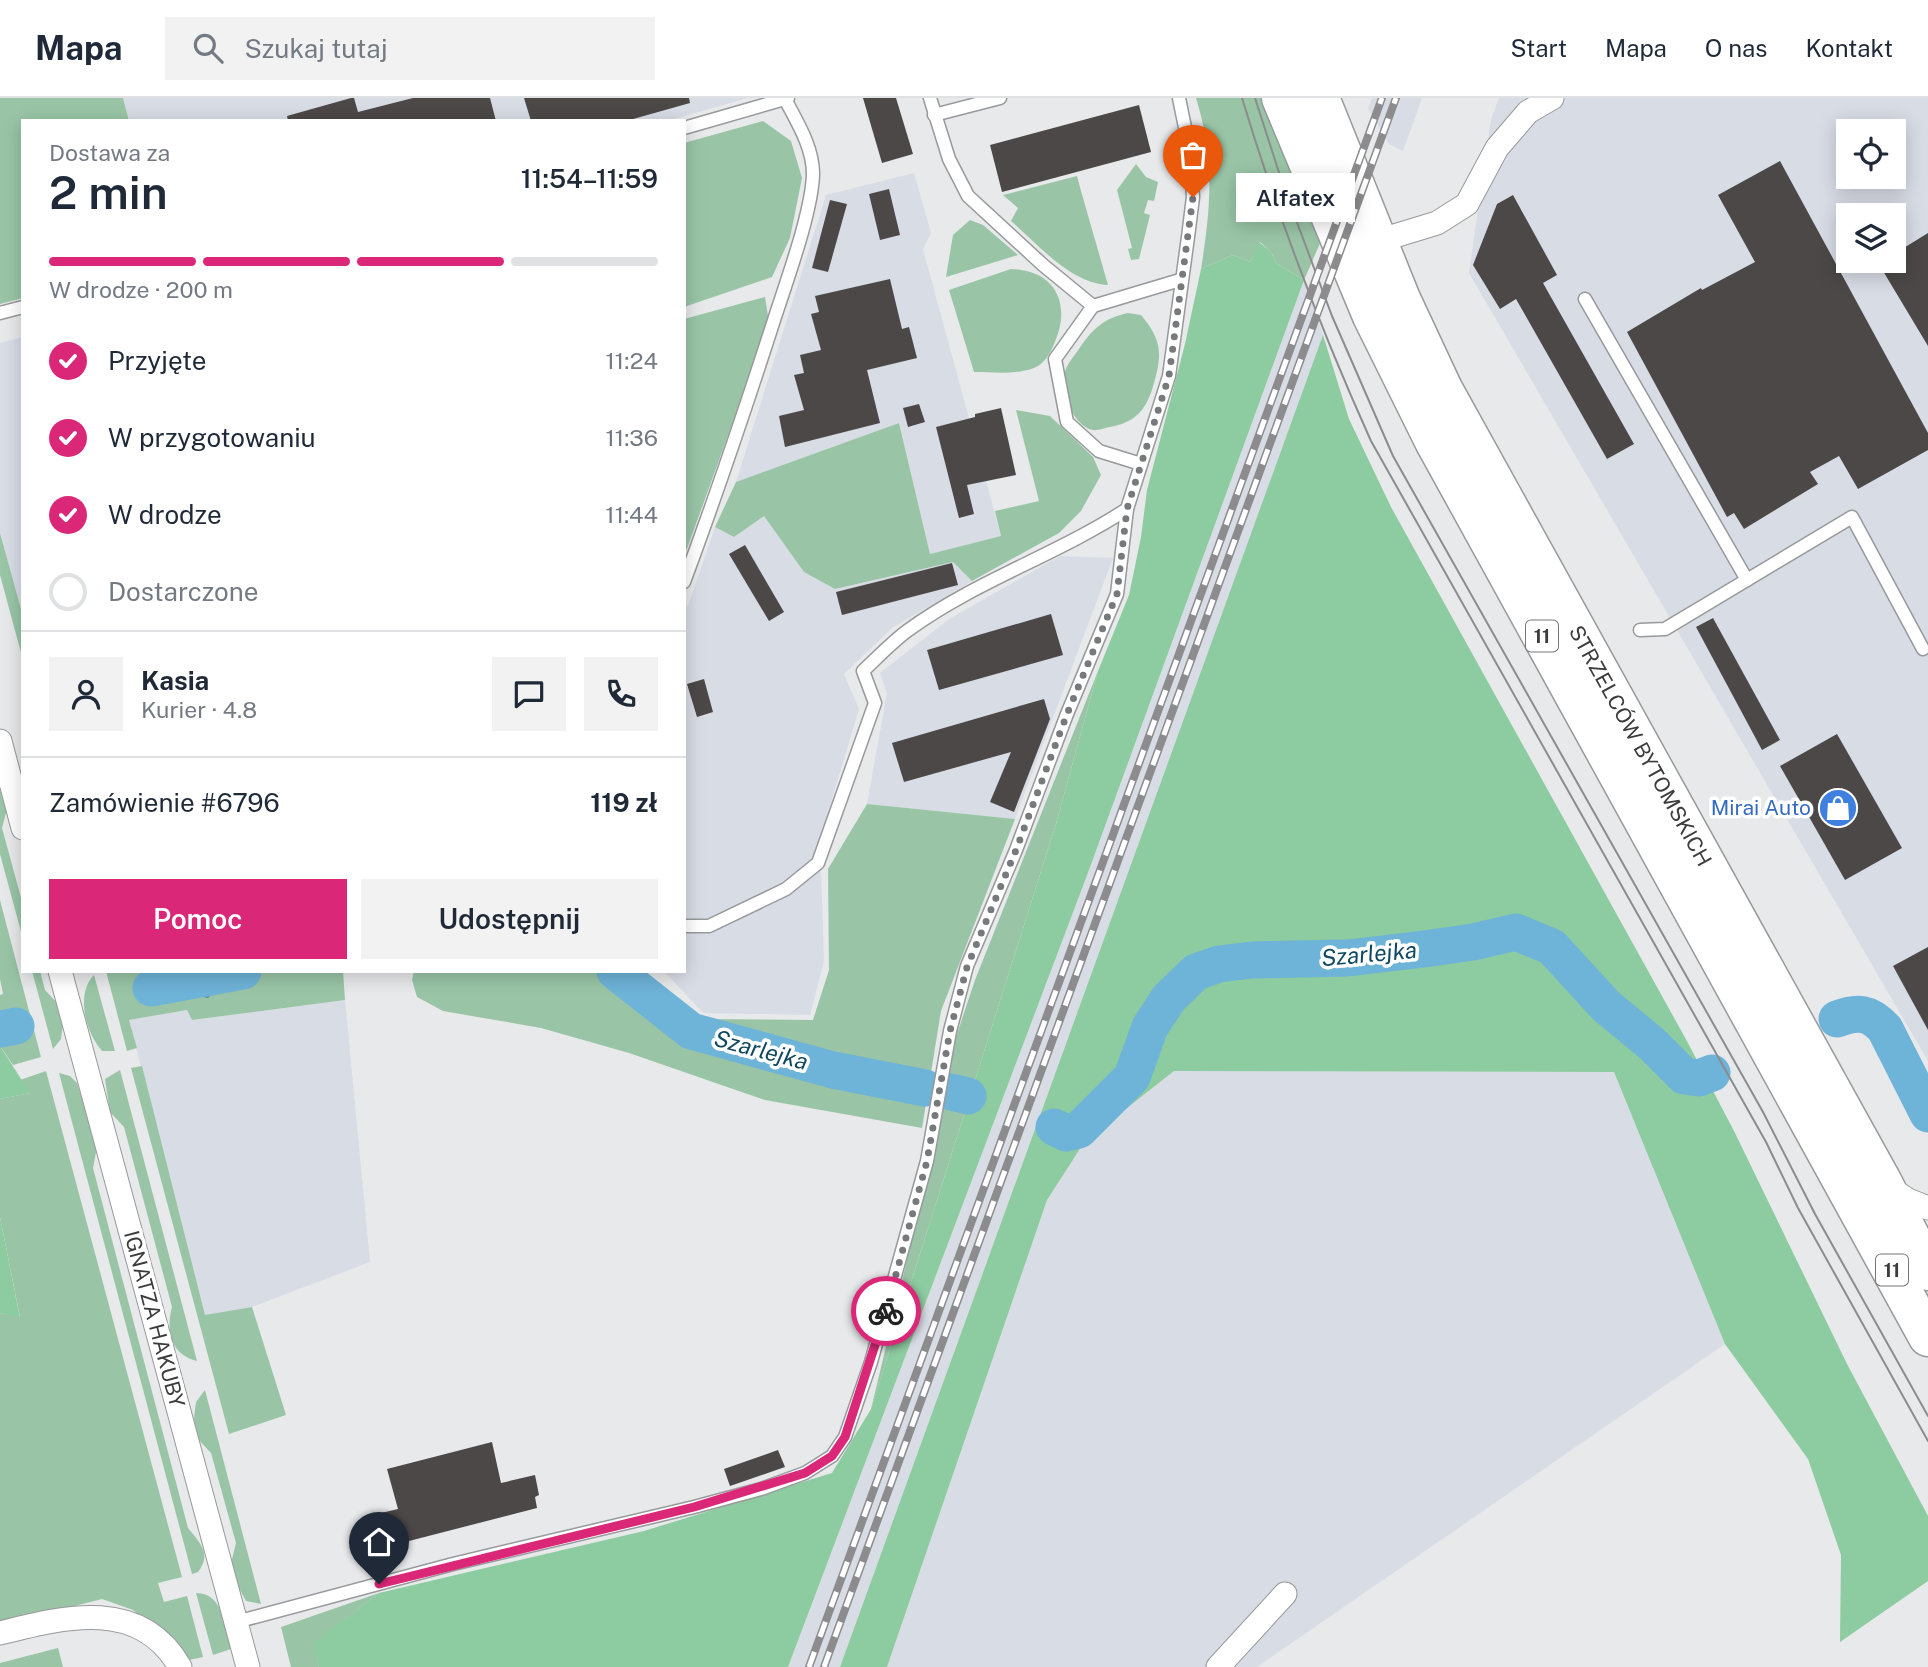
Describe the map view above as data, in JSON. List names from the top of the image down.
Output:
{
  "streets": {
    "highway": ["11", "STRZELCÓW BYTOMSKICH"],
    "street": ["IGNATZA HAKUBY"]
  },
  "water": ["Szarlejka"],
  "places": {
    "other": ["Alfatex"],
    "shop": ["Mirai Auto"]
  },
  "page": {
    "header": "Mapa",
    "search": "Szukaj tutaj",
    "nav": [
      "Start",
      "Mapa",
      "O nas",
      "Kontakt"
    ],
    "heading": ["2 min", "Dostawa za", "11:54–11:59"],
    "panel": [
      "Kasia",
      "Kurier · 4.8",
      "Zamówienie #6796",
      "119 zł"
    ],
    "bubble": "Alfatex",
    "bar": "W drodze · 200 m",
    "list": [
      ["Przyjęte", "11:24"],
      ["W przygotowaniu", "11:36"],
      ["W drodze", "11:44"],
      "Dostarczone"
    ],
    "buttons": ["Pomoc", "Udostępnij"]
  }
}
